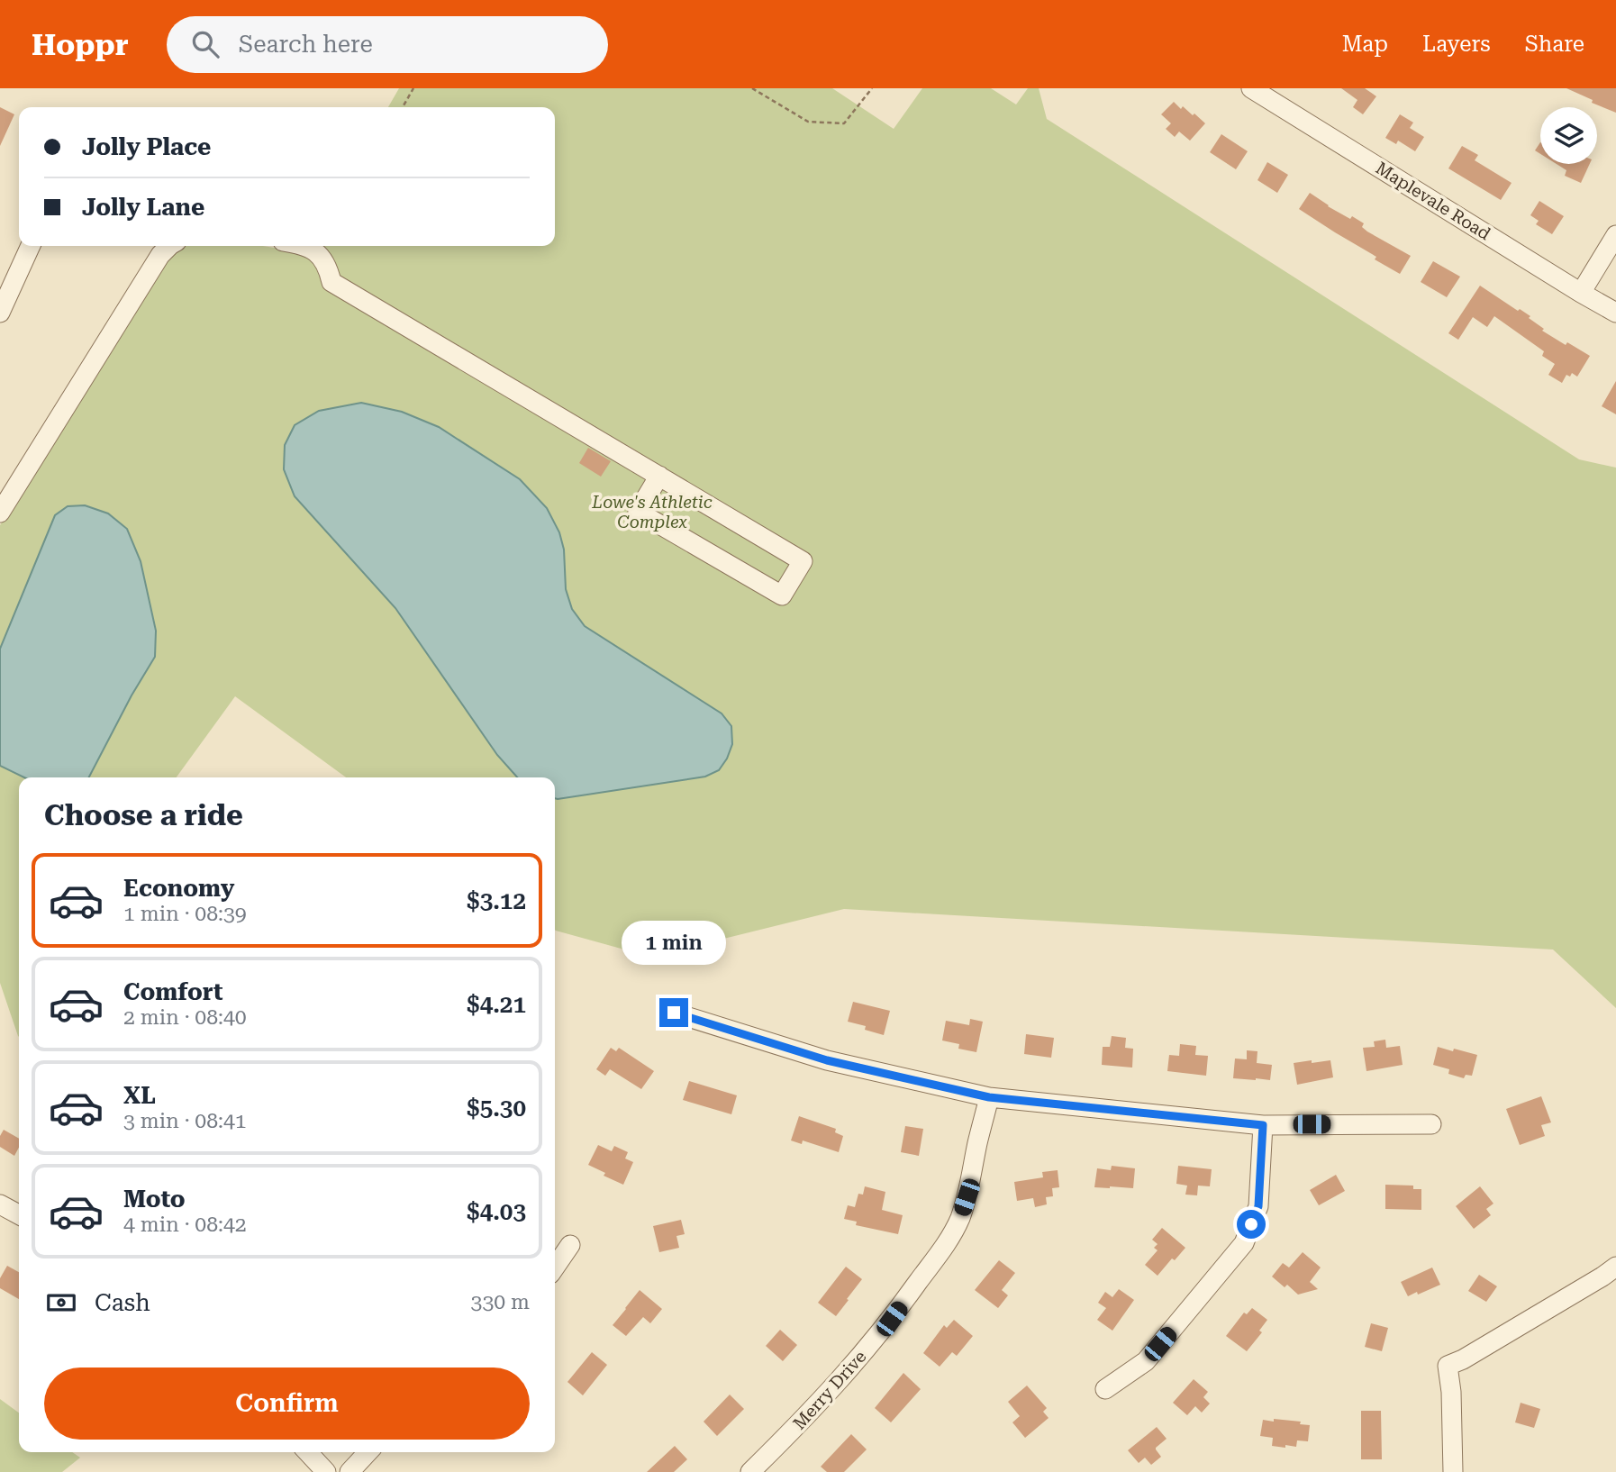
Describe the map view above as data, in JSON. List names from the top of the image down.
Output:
{
  "streets": {
    "street": ["Maplevale Road", "Merry Drive"]
  },
  "parks": ["Lowe's Athletic Complex"],
  "page": {
    "header": "Hoppr",
    "search": "Search here",
    "nav": ["Map", "Layers", "Share"],
    "banner": ["Jolly Place", "Jolly Lane"],
    "heading": "Choose a ride",
    "list": [
      {
        "name": "Economy",
        "note": "1 min · 08:39",
        "value": "$3.12"
      },
      {
        "name": "Comfort",
        "note": "2 min · 08:40",
        "value": "$4.21"
      },
      {
        "name": "XL",
        "note": "3 min · 08:41",
        "value": "$5.30"
      },
      {
        "name": "Moto",
        "note": "4 min · 08:42",
        "value": "$4.03"
      }
    ],
    "bubble": "1 min",
    "pay": ["Cash", "330 m"],
    "buttons": "Confirm"
  }
}
